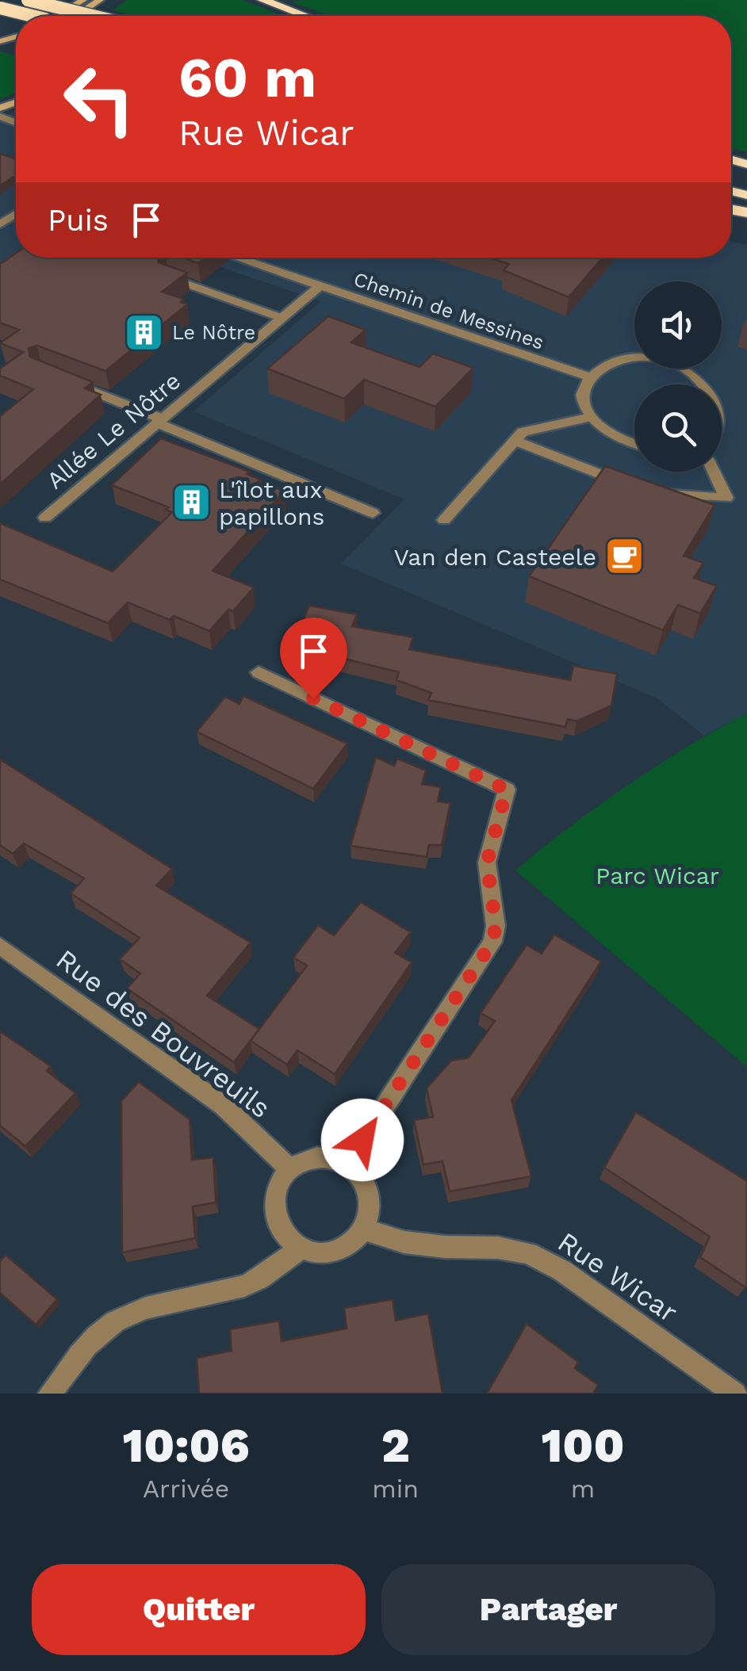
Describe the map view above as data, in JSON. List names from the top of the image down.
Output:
{
  "streets": {
    "street": [
      "Chemin de Messines",
      "Allée Le Nôtre",
      "Rue des Bouvreuils",
      "Rue Wicar"
    ]
  },
  "crossings": [
    ["Chemin de Messines", "Allée Le Nôtre"],
    ["Rue des Bouvreuils", "Rue Wicar"]
  ],
  "parks": ["Parc Wicar"],
  "places": {
    "building": ["Le Nôtre", "L'îlot aux papillons"],
    "cafe": ["Van den Casteele"]
  },
  "page": {
    "turn": ["60 m", "Rue Wicar"],
    "then": "Puis",
    "eta": [
      "10:06",
      "Arrivée",
      "2",
      "min",
      "100",
      "m"
    ],
    "buttons": ["Quitter", "Partager"]
  }
}
